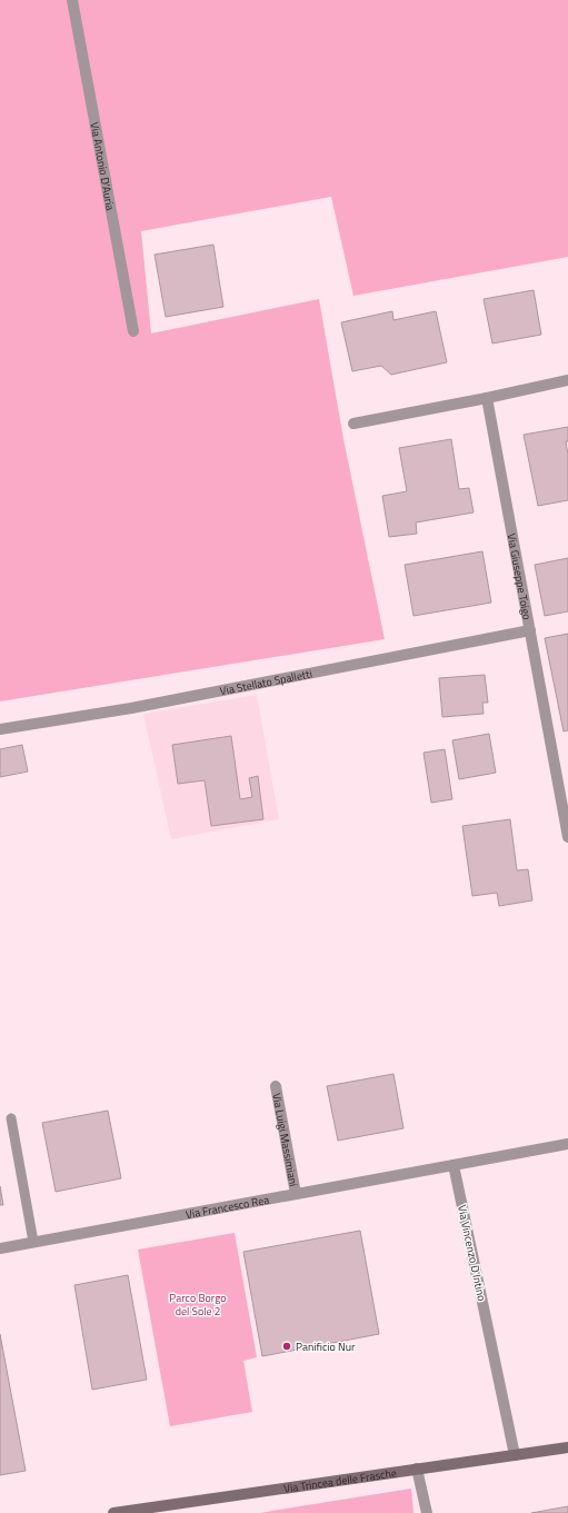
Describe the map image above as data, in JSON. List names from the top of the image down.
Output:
{
  "streets": {
    "street": [
      "Via Antonio D'Auria",
      "Via Giuseppe Toigo",
      "Via Stellato Spalletti",
      "Via Luigi Massimiani",
      "Via Francesco Rea",
      "Via Vincenzo D'Intino",
      "Via Trincea delle Frasche"
    ]
  },
  "crossings": [
    ["Via Giuseppe Toigo", "Via Stellato Spalletti"],
    ["Via Luigi Massimiani", "Via Francesco Rea"],
    ["Via Francesco Rea", "Via Vincenzo D'Intino"],
    ["Via Vincenzo D'Intino", "Via Trincea delle Frasche"]
  ],
  "parks": ["Parco Borgo del Sole 2"],
  "places": ["Panificio Nur"]
}
